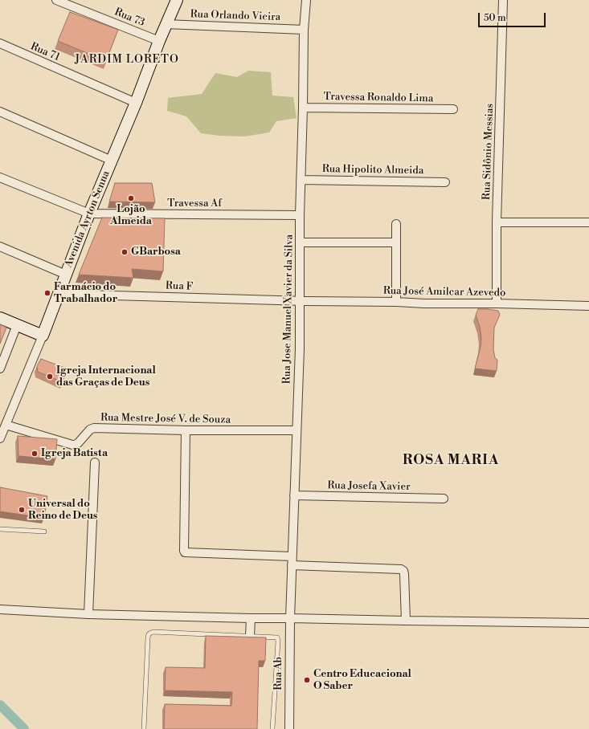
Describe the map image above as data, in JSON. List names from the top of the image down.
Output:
{
  "streets": {
    "street": [
      "Rua Orlando Vieira",
      "Rua 73",
      "Rua 71",
      "Travessa Ronaldo Lima",
      "Rua Sidônio Messias",
      "Rua Hipolito Almeida",
      "Travessa Af",
      "Avenida Ayrton Senna",
      "Rua F",
      "Rua José Amilcar Azevedo",
      "Rua Jose Manuel Xavier da Silva",
      "Rua Mestre José V. de Souza",
      "Rua Josefa Xavier",
      "Rua Ab"
    ]
  },
  "crossings": [
    ["Rua Orlando Vieira", "Avenida Ayrton Senna"],
    ["Rua Orlando Vieira", "Rua Jose Manuel Xavier da Silva"],
    ["Rua 73", "Avenida Ayrton Senna"],
    ["Rua 71", "Avenida Ayrton Senna"],
    ["Travessa Ronaldo Lima", "Rua Jose Manuel Xavier da Silva"],
    ["Rua Sidônio Messias", "Rua José Amilcar Azevedo"],
    ["Rua Hipolito Almeida", "Rua Jose Manuel Xavier da Silva"],
    ["Travessa Af", "Avenida Ayrton Senna"],
    ["Travessa Af", "Rua Jose Manuel Xavier da Silva"],
    ["Avenida Ayrton Senna", "Rua F"],
    ["Avenida Ayrton Senna", "Rua Mestre José V. de Souza"],
    ["Rua F", "Rua José Amilcar Azevedo"],
    ["Rua F", "Rua Jose Manuel Xavier da Silva"],
    ["Rua José Amilcar Azevedo", "Rua Jose Manuel Xavier da Silva"],
    ["Rua Jose Manuel Xavier da Silva", "Rua Mestre José V. de Souza"],
    ["Rua Jose Manuel Xavier da Silva", "Rua Josefa Xavier"],
    ["Rua Jose Manuel Xavier da Silva", "Rua Ab"]
  ],
  "districts": ["JARDIM LORETO", "ROSA MARIA"],
  "places": [
    "Lojão Almeida",
    "GBarbosa",
    "Farmácio do Trabalhador",
    "Igreja Internacional das Graças de Deus",
    "Igreja Batista",
    "Universal do Reino de Deus",
    "Centro Educacional O Saber"
  ],
  "scale_bar": "50 m"
}
